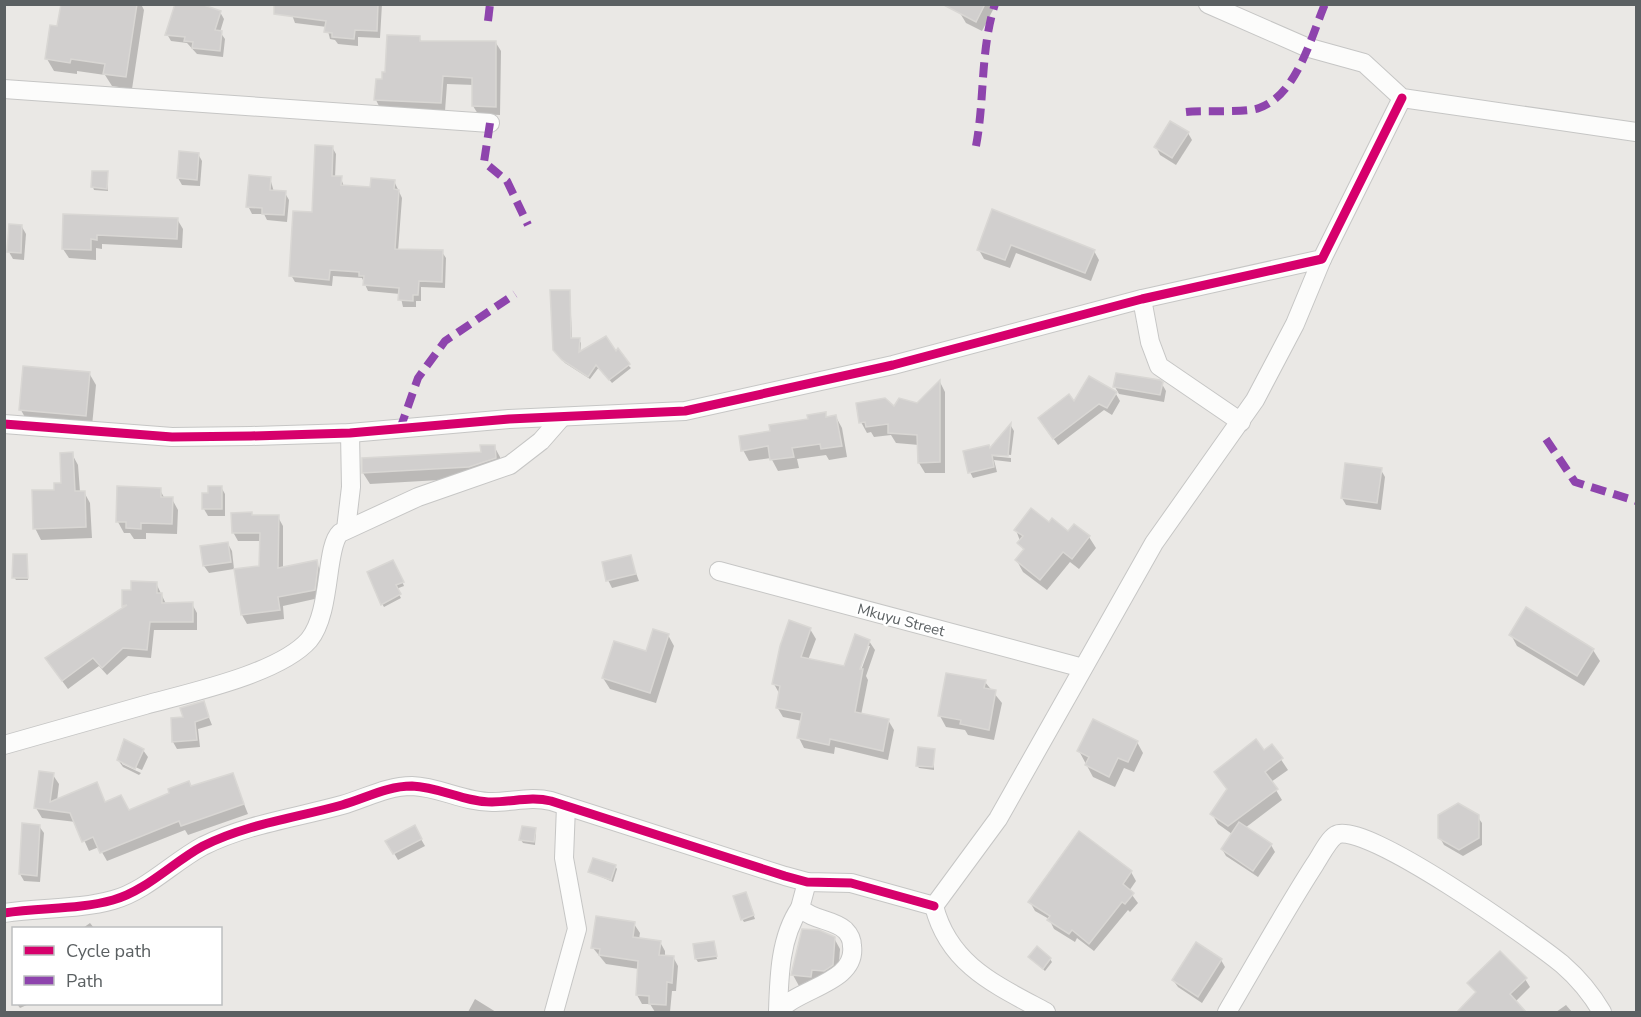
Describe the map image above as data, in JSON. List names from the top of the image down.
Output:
{
  "streets": {
    "street": ["Mkuyu Street"]
  },
  "legend": ["Cycle path", "Path"]
}
